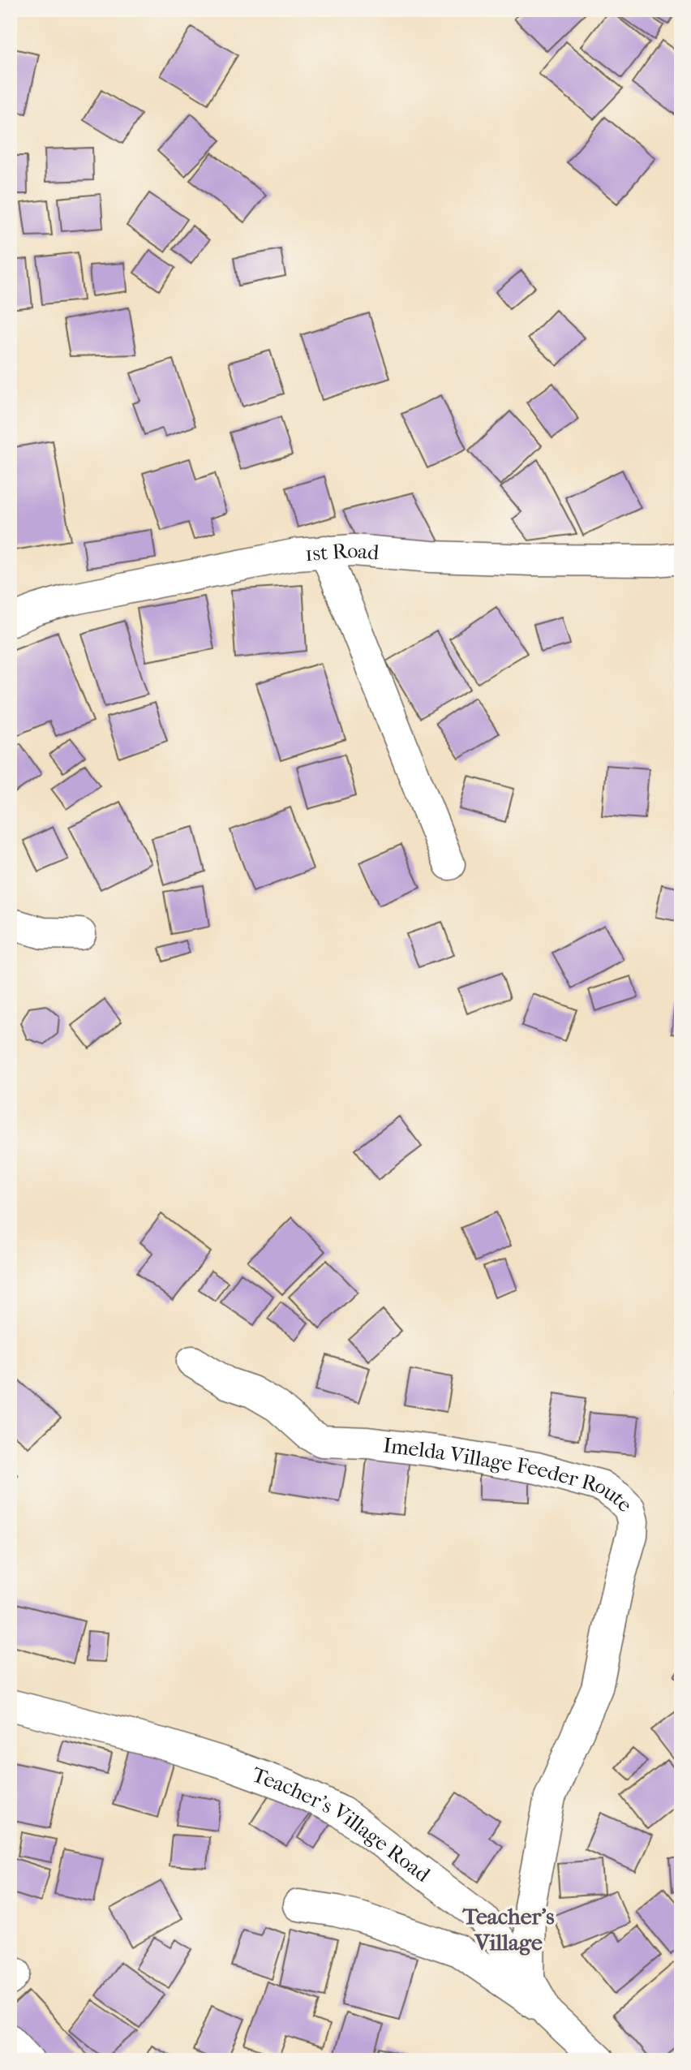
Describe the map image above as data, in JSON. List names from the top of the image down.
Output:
{
  "streets": {
    "street": ["1st Road", "Imelda Village Feeder Route", "Teacher's Village Road"]
  },
  "crossings": [
    ["Imelda Village Feeder Route", "Teacher's Village Road"]
  ],
  "districts": ["Teacher's Village"]
}
